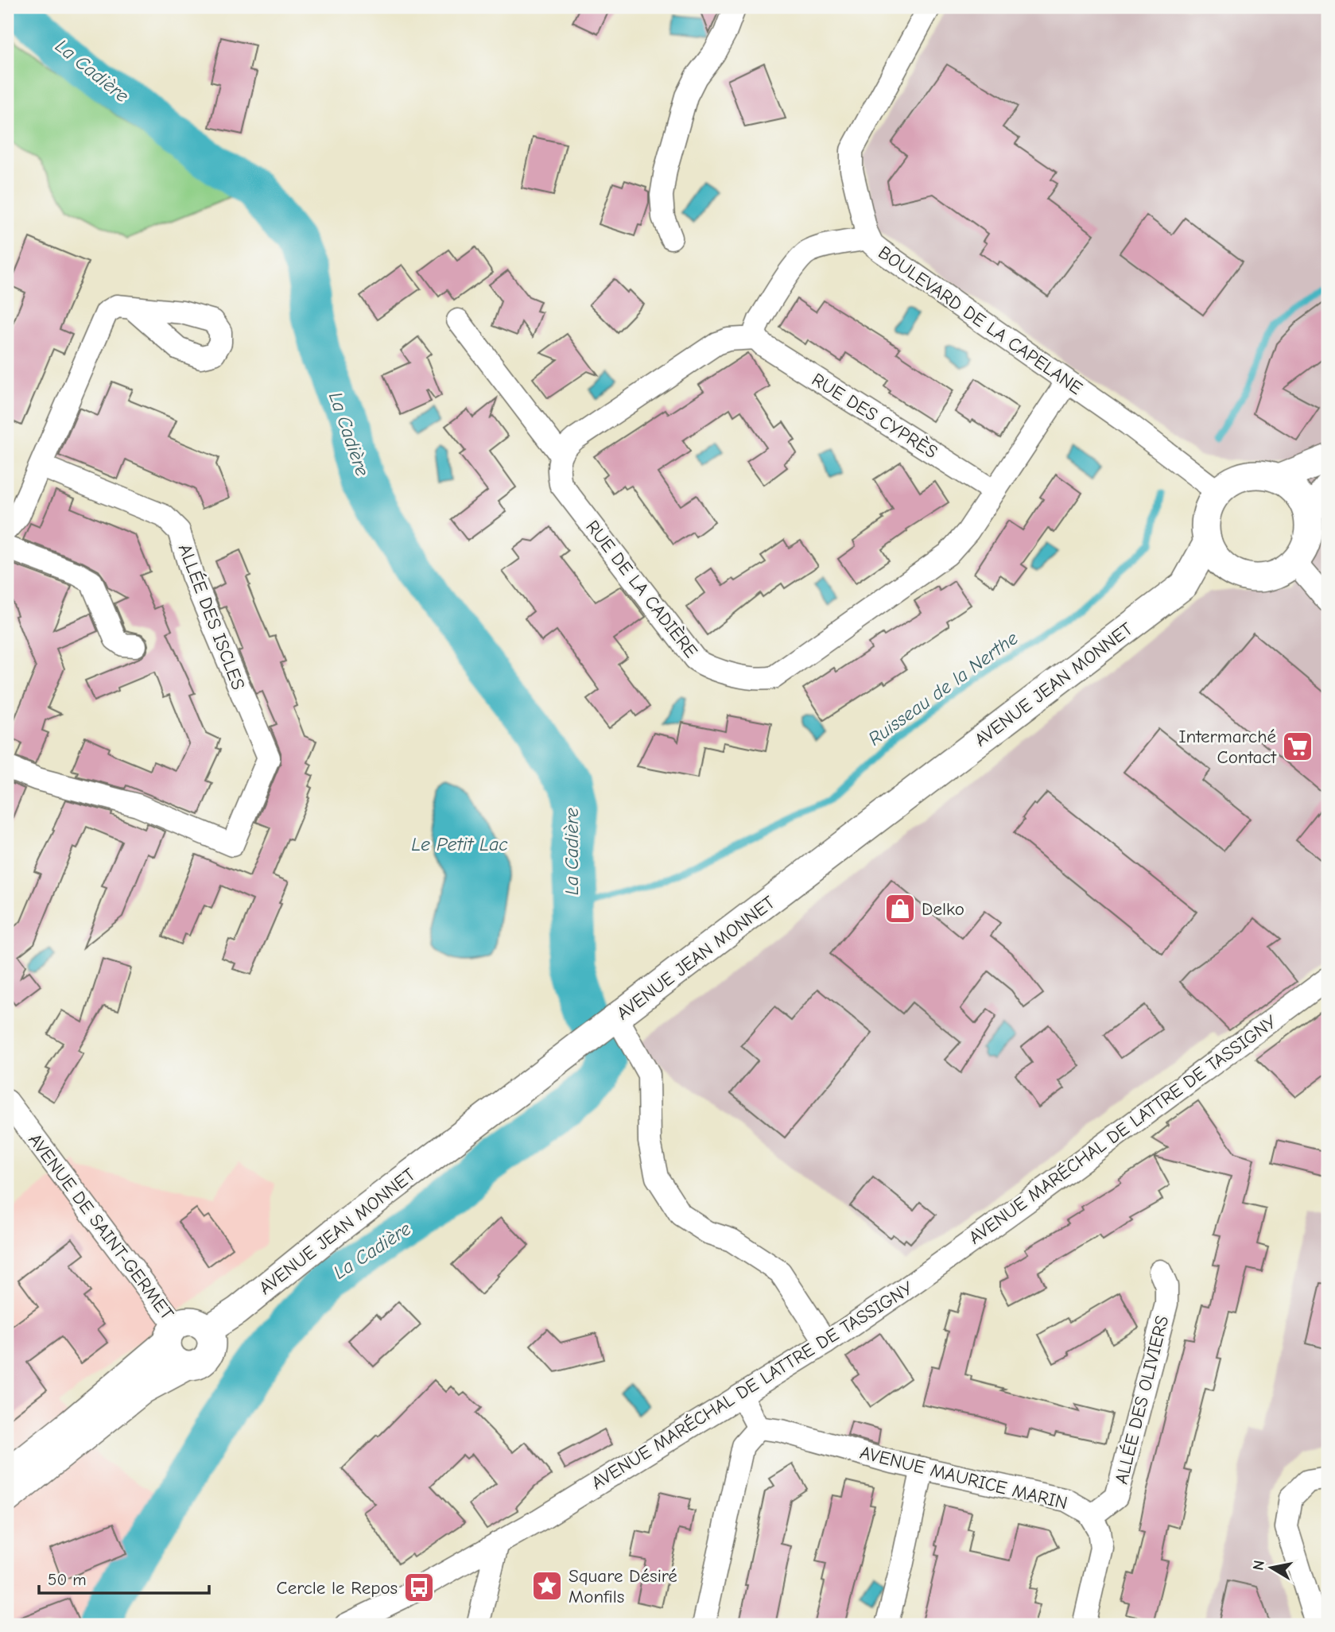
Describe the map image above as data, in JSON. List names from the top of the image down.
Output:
{
  "streets": {
    "street": [
      "BOULEVARD DE LA CAPELANE",
      "RUE DES CYPRÈS",
      "RUE DE LA CADIÈRE",
      "ALLÉE DES ISCLES",
      "AVENUE JEAN MONNET",
      "AVENUE MARÉCHAL DE LATTRE DE TASSIGNY",
      "AVENUE DE SAINT-GERMET",
      "ALLÉE DES OLIVIERS",
      "AVENUE MAURICE MARIN"
    ]
  },
  "crossings": [
    ["BOULEVARD DE LA CAPELANE", "RUE DE LA CADIÈRE"],
    ["BOULEVARD DE LA CAPELANE", "AVENUE JEAN MONNET"],
    ["RUE DES CYPRÈS", "RUE DE LA CADIÈRE"],
    ["AVENUE JEAN MONNET", "AVENUE DE SAINT-GERMET"],
    ["ALLÉE DES OLIVIERS", "AVENUE MAURICE MARIN"]
  ],
  "water": ["La Cadière", "Ruisseau de la Nerthe", "Le Petit Lac"],
  "places": {
    "supermarket": ["Intermarché Contact"],
    "shop": ["Delko"],
    "place": ["Square Désiré Monfils"],
    "bus stop": ["Cercle le Repos"]
  },
  "scale_bar": "50 m",
  "north": "left"
}
